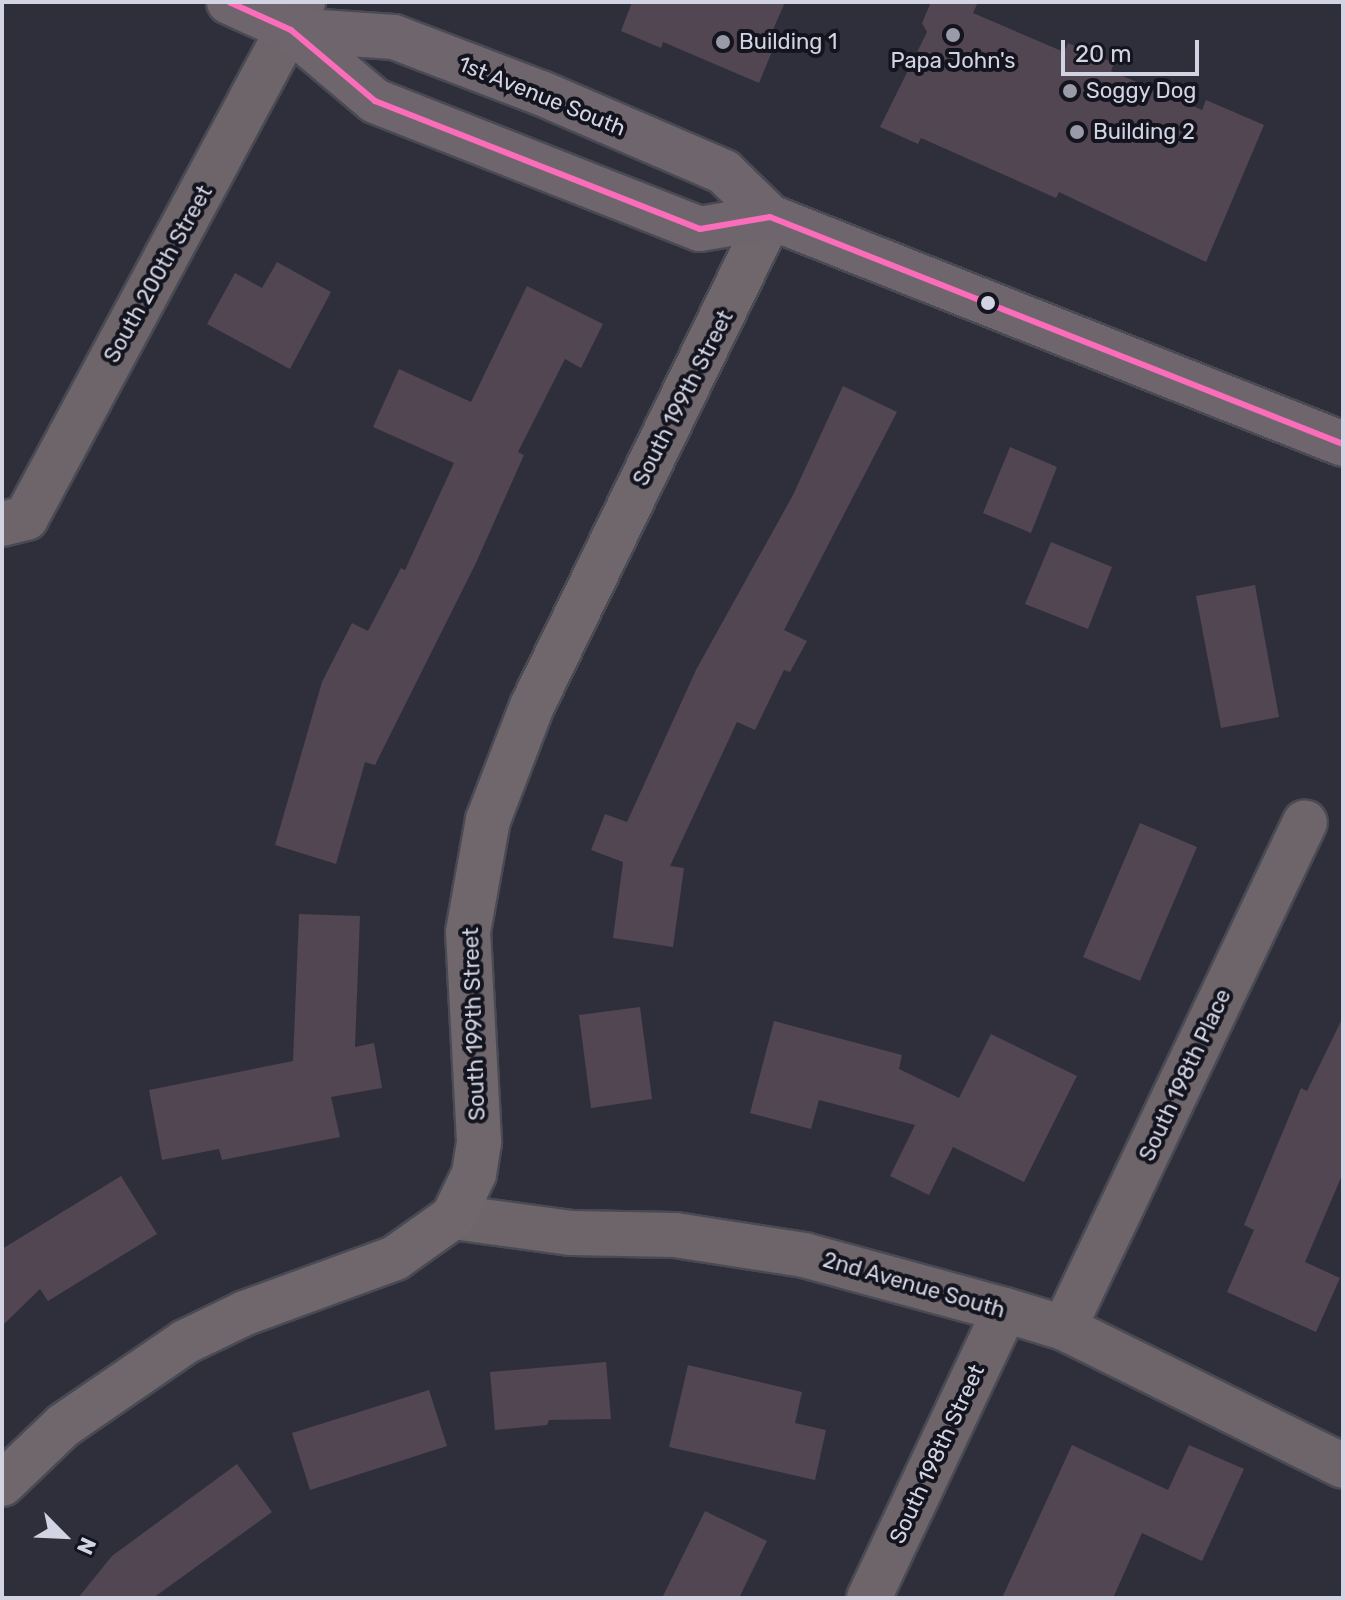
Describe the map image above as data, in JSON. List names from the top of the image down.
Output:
{
  "streets": {
    "main road": ["1st Avenue South"],
    "street": [
      "South 200th Street",
      "South 199th Street",
      "South 198th Place",
      "2nd Avenue South",
      "South 198th Street"
    ]
  },
  "crossings": [
    ["1st Avenue South", "South 200th Street"],
    ["1st Avenue South", "South 199th Street"],
    ["South 199th Street", "2nd Avenue South"],
    ["South 198th Place", "2nd Avenue South"],
    ["2nd Avenue South", "South 198th Street"]
  ],
  "places": [
    "Papa John's",
    "Building 1",
    "Soggy Dog",
    "Building 2"
  ],
  "scale_bar": "20 m",
  "north": "bottom right"
}
